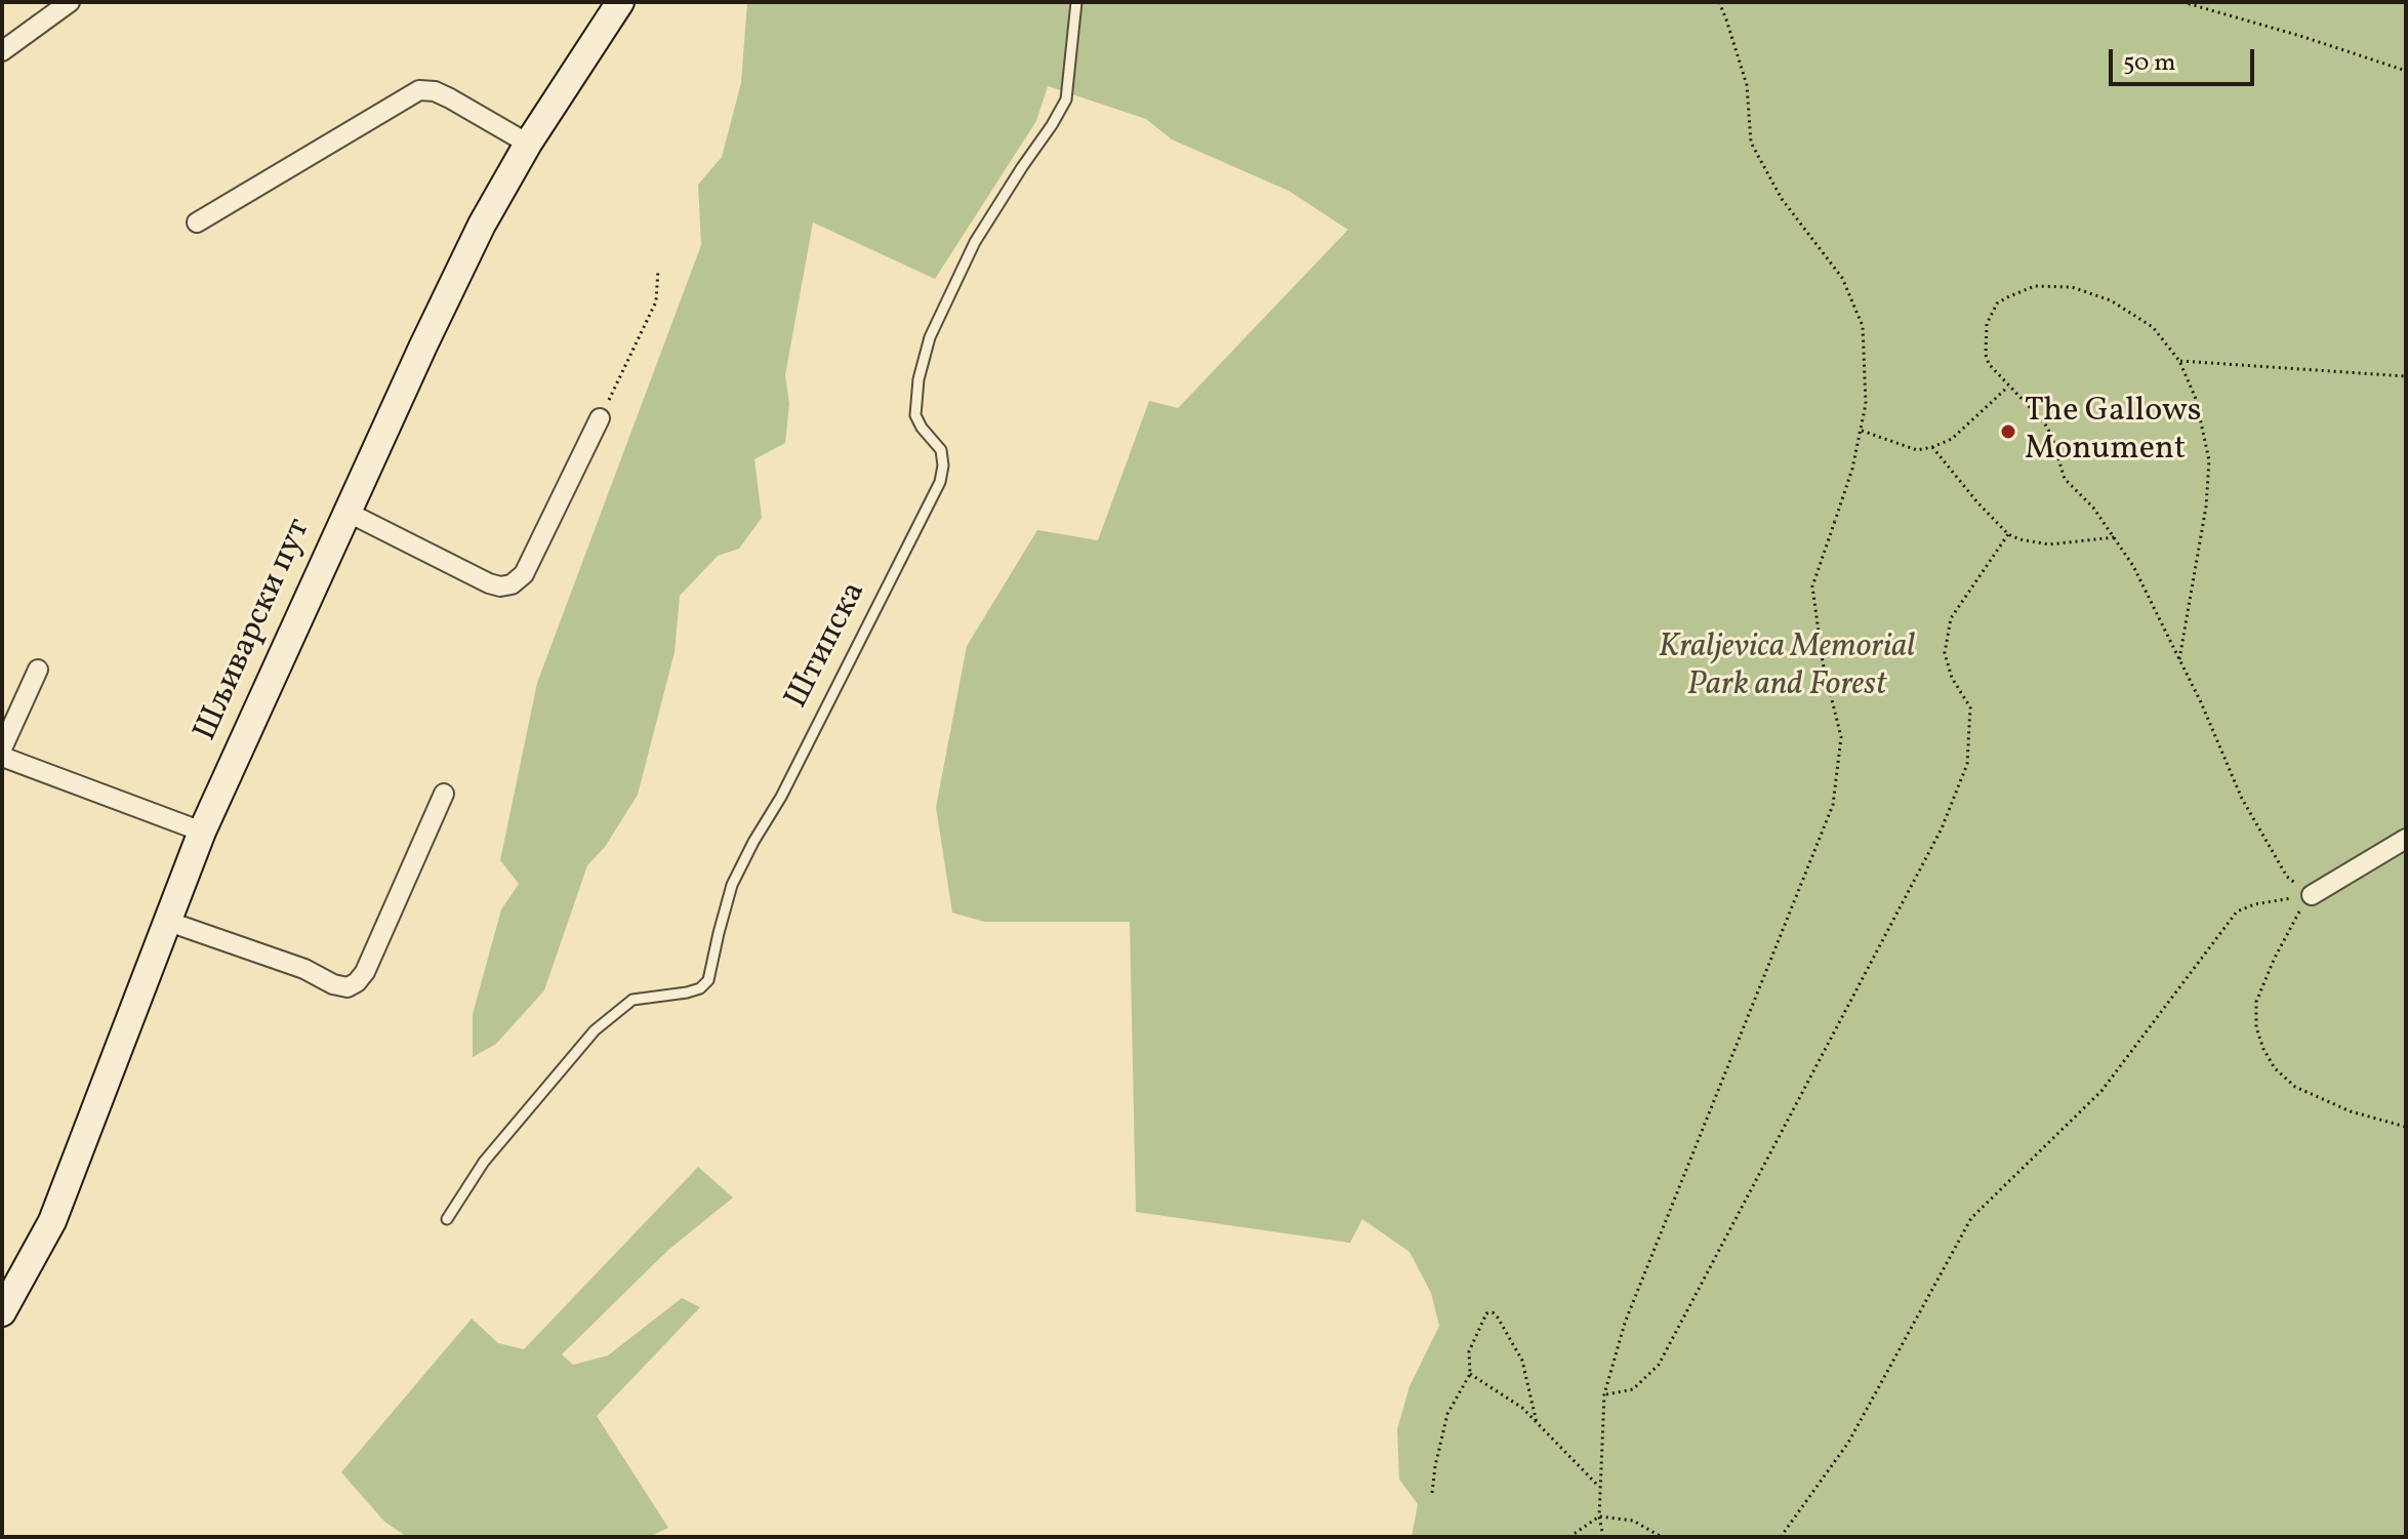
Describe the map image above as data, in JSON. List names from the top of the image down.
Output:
{
  "streets": {
    "main road": ["Шљиварски пут"],
    "lane": ["Штипска"]
  },
  "parks": ["Kraljevica Memorial Park and Forest"],
  "places": ["The Gallows Monument"],
  "scale_bar": "50 m"
}
